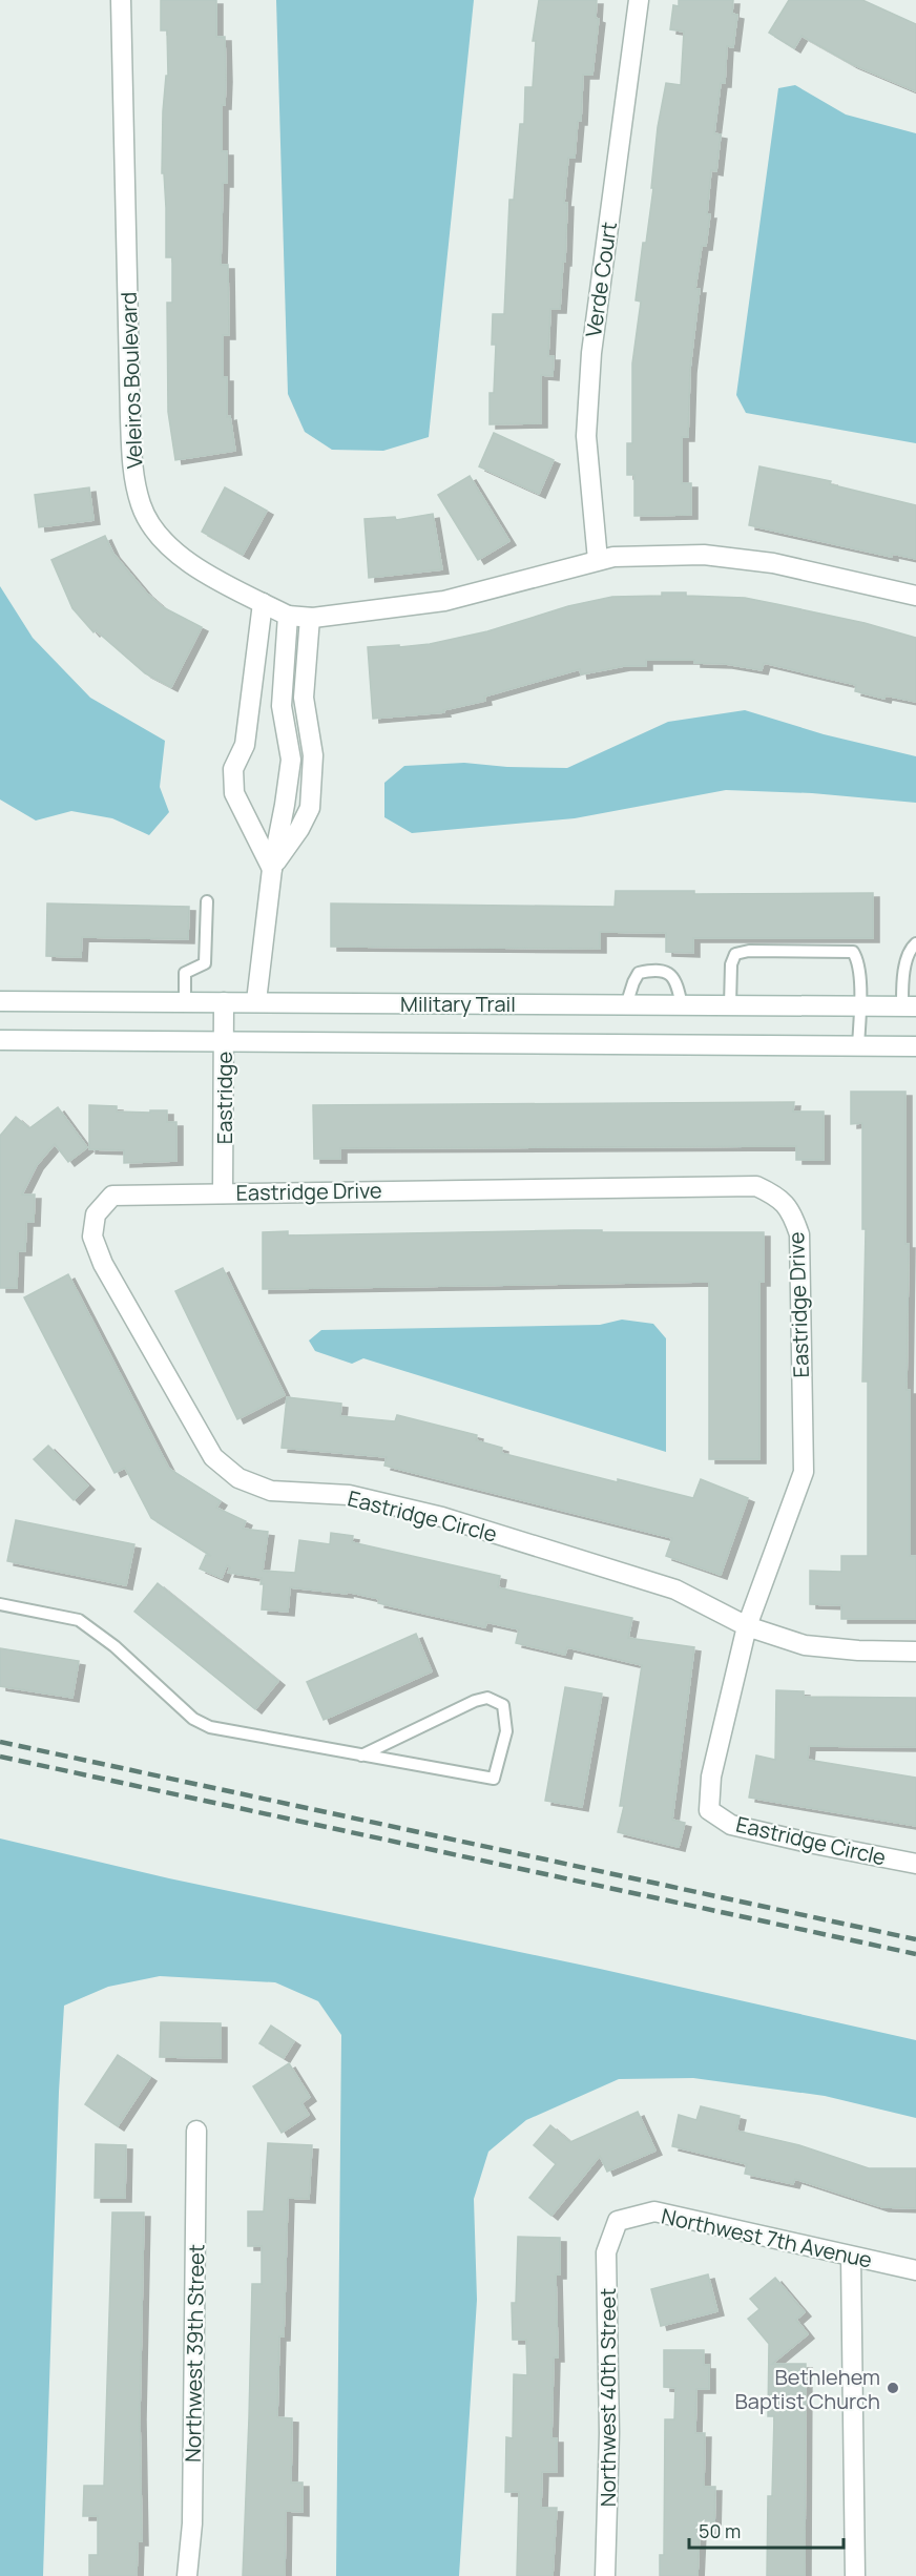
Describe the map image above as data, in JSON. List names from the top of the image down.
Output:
{
  "streets": {
    "street": [
      "Verde Court",
      "Veleiros Boulevard",
      "Military Trail",
      "Eastridge",
      "Eastridge Drive",
      "Eastridge Circle",
      "Northwest 7th Avenue",
      "Northwest 39th Street",
      "Northwest 40th Street"
    ]
  },
  "crossings": [
    ["Military Trail", "Eastridge"],
    ["Eastridge", "Eastridge Drive"],
    ["Eastridge", "Eastridge Circle"],
    ["Eastridge Drive", "Eastridge Circle"],
    ["Northwest 7th Avenue", "Northwest 40th Street"]
  ],
  "places": ["Bethlehem Baptist Church"],
  "scale_bar": "50 m"
}
